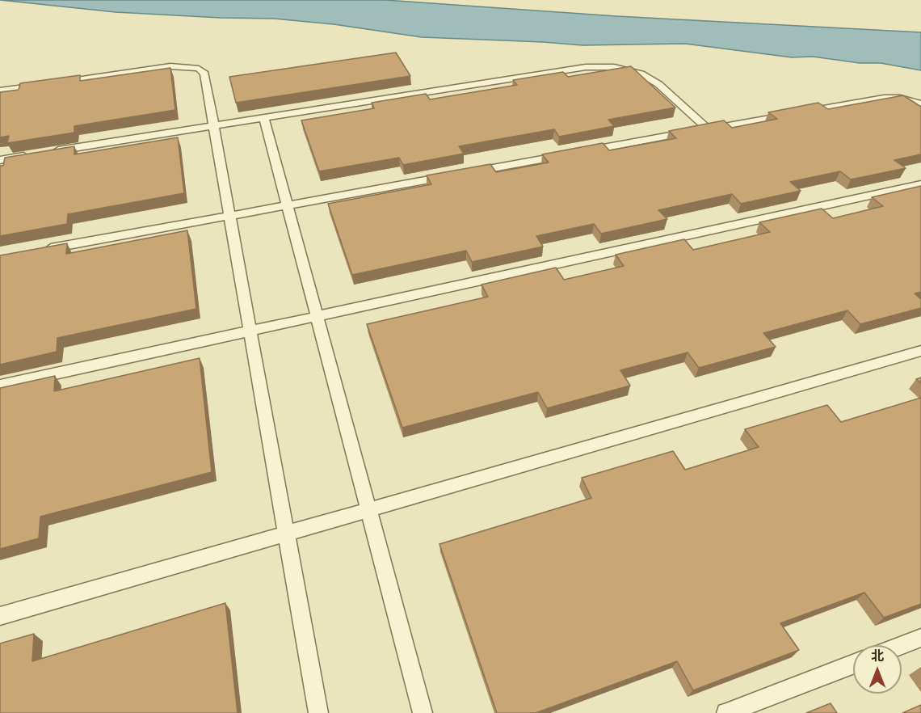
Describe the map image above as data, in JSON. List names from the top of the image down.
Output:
{
  "north": "top"
}
